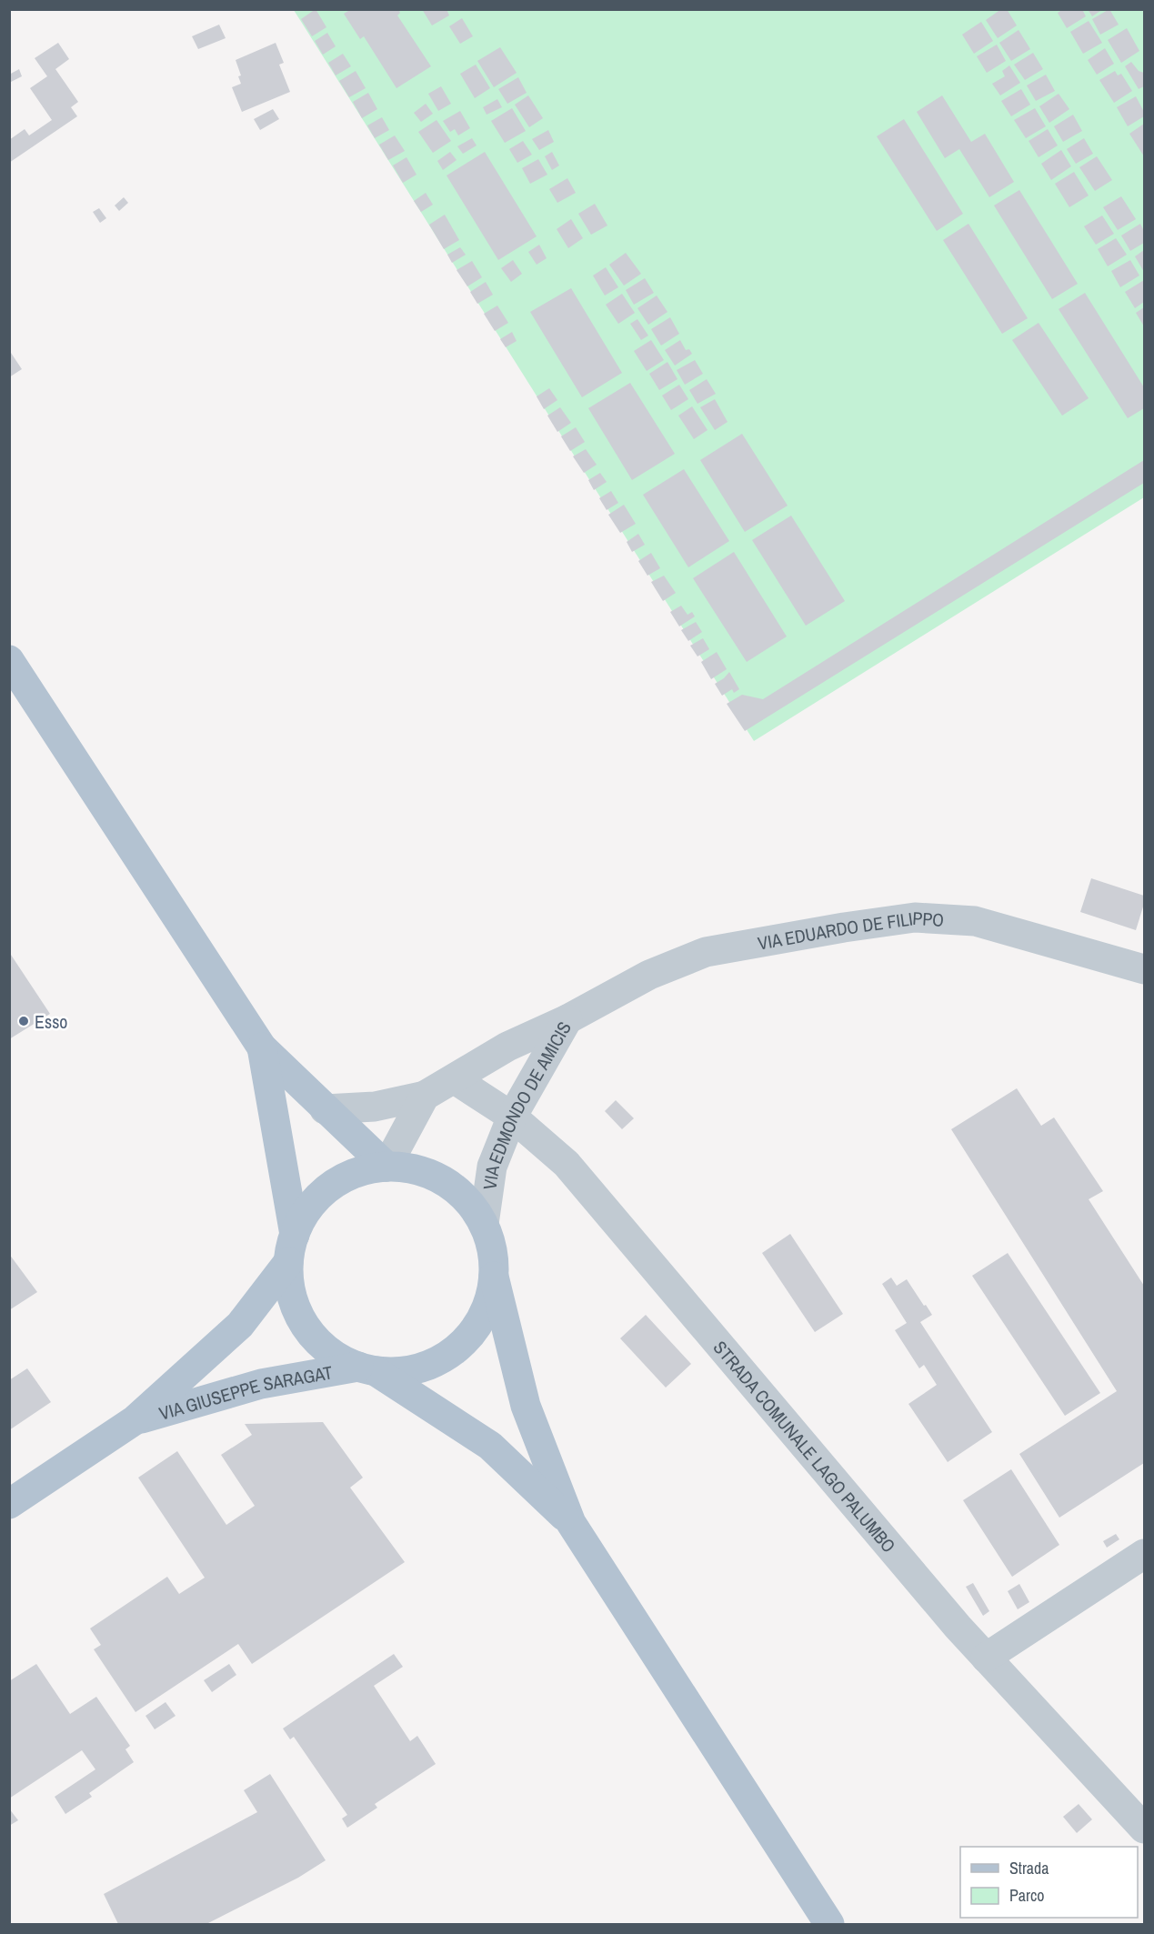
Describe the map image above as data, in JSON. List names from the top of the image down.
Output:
{
  "streets": {
    "main road": ["VIA GIUSEPPE SARAGAT"],
    "street": ["VIA EDUARDO DE FILIPPO", "VIA EDMONDO DE AMICIS", "STRADA COMUNALE LAGO PALUMBO"]
  },
  "crossings": [
    ["VIA EDUARDO DE FILIPPO", "VIA EDMONDO DE AMICIS"],
    ["VIA EDMONDO DE AMICIS", "VIA GIUSEPPE SARAGAT"],
    ["VIA EDMONDO DE AMICIS", "STRADA COMUNALE LAGO PALUMBO"]
  ],
  "places": ["Esso"],
  "legend": ["Strada", "Parco"]
}
